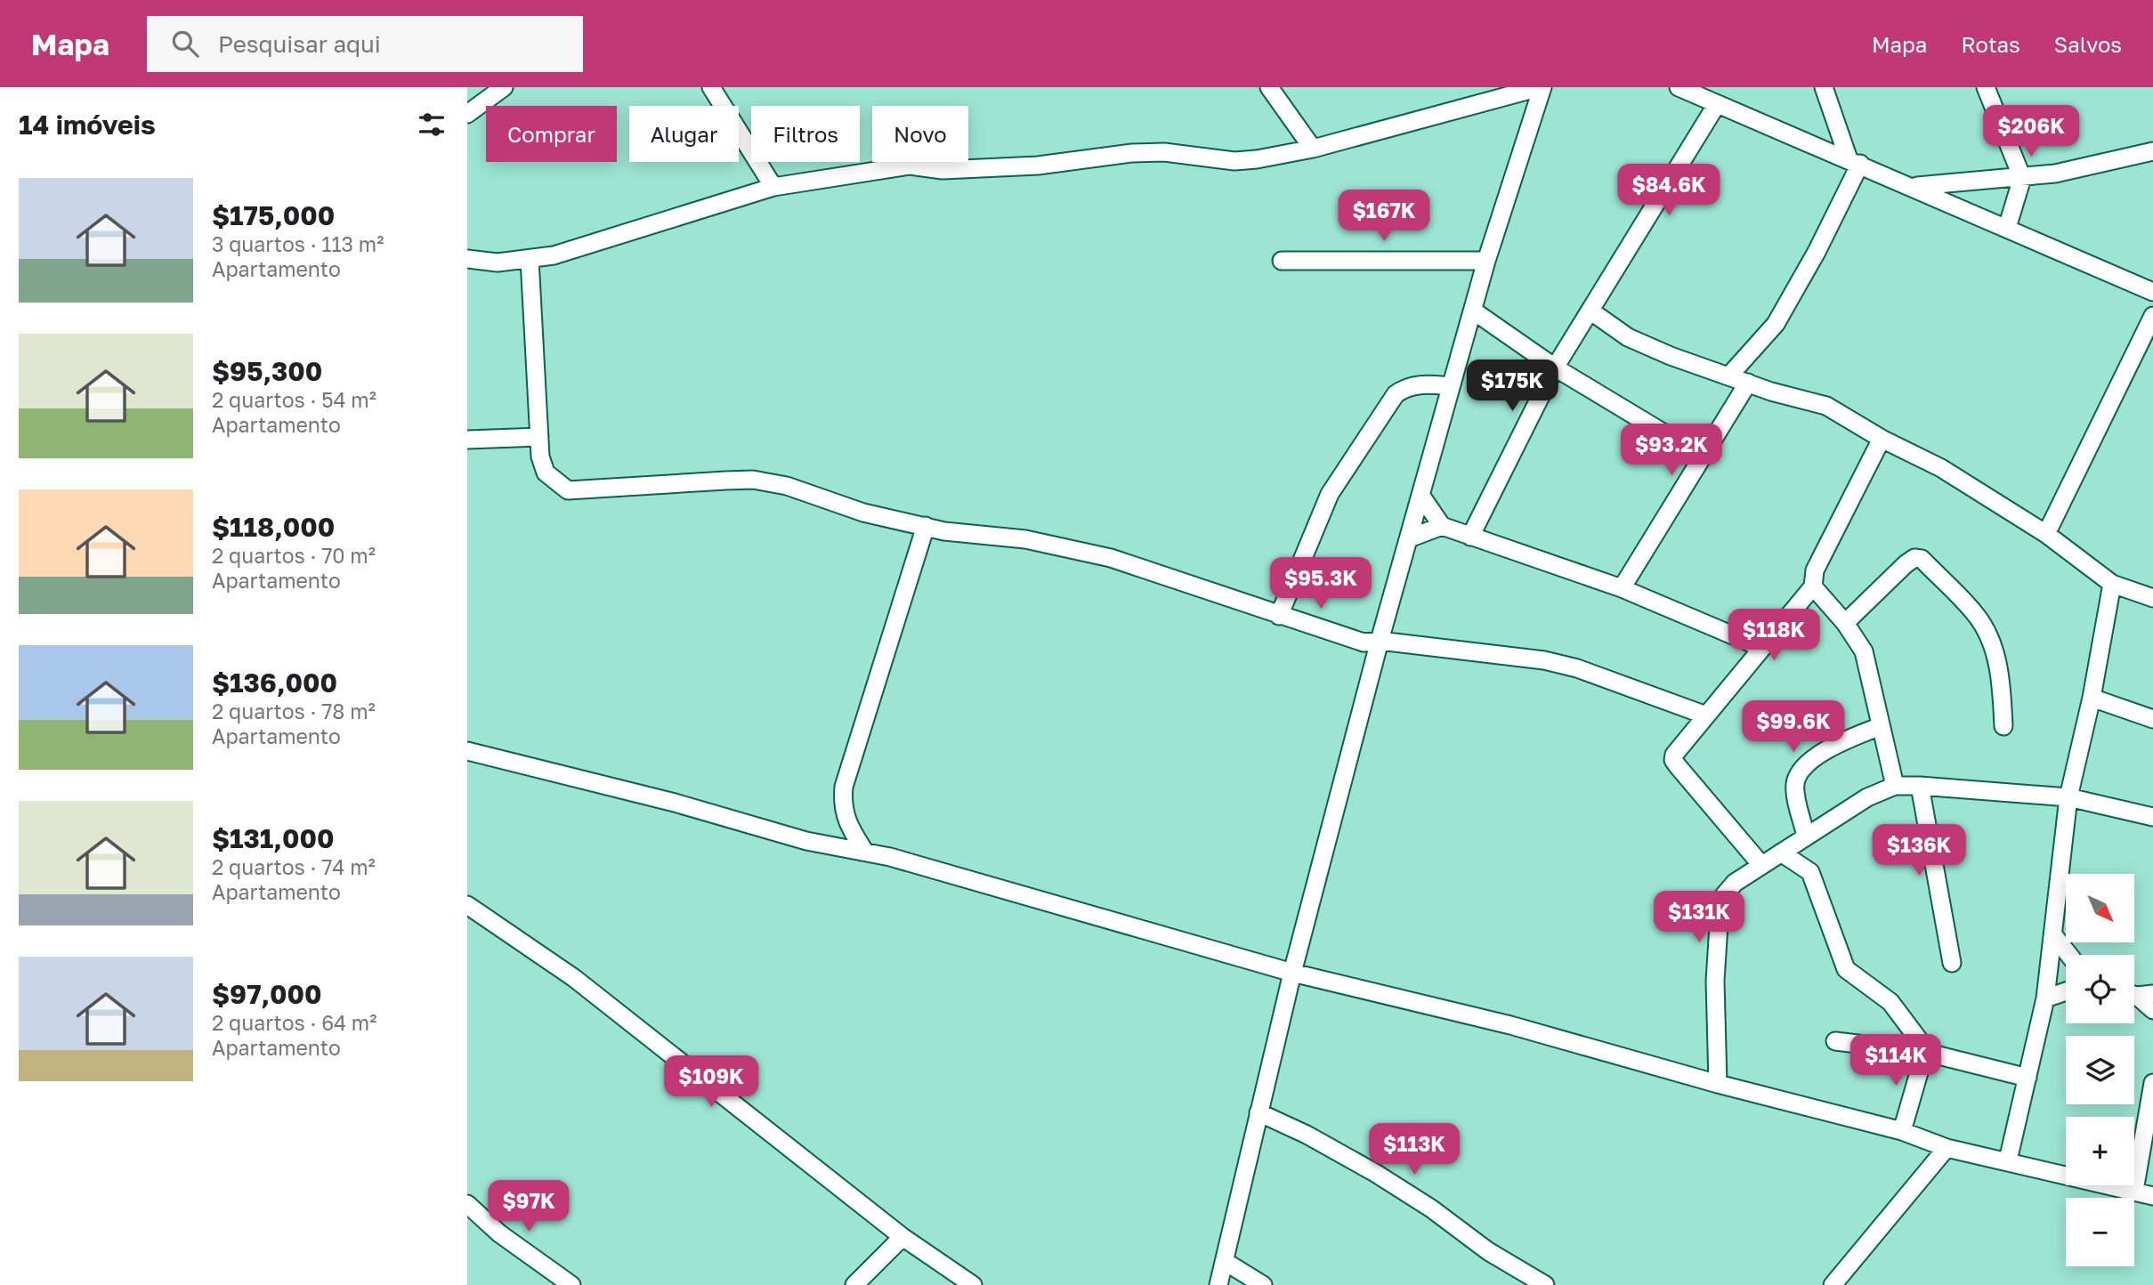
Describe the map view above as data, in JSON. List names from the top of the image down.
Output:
{
  "north": "bottom right",
  "page": {
    "header": "Mapa",
    "search": "Pesquisar aqui",
    "nav": ["Mapa", "Rotas", "Salvos"],
    "heading": "14 imóveis",
    "price": [
      "$206K",
      "$84.6K",
      "$167K",
      "$175K",
      "$93.2K",
      "$95.3K",
      "$118K",
      "$99.6K",
      "$136K",
      "$131K",
      "$114K",
      "$109K",
      "$113K",
      "$97K"
    ],
    "chip": [
      "Comprar",
      "Alugar",
      "Filtros",
      "Novo"
    ],
    "list": [
      {
        "name": "$175,000",
        "note": "3 quartos · 113 m² · Apartamento"
      },
      {
        "name": "$95,300",
        "note": "2 quartos · 54 m² · Apartamento"
      },
      {
        "name": "$118,000",
        "note": "2 quartos · 70 m² · Apartamento"
      },
      {
        "name": "$136,000",
        "note": "2 quartos · 78 m² · Apartamento"
      },
      {
        "name": "$131,000",
        "note": "2 quartos · 74 m² · Apartamento"
      },
      {
        "name": "$97,000",
        "note": "2 quartos · 64 m² · Apartamento"
      }
    ],
    "map_buttons": ["+", "−"]
  }
}
